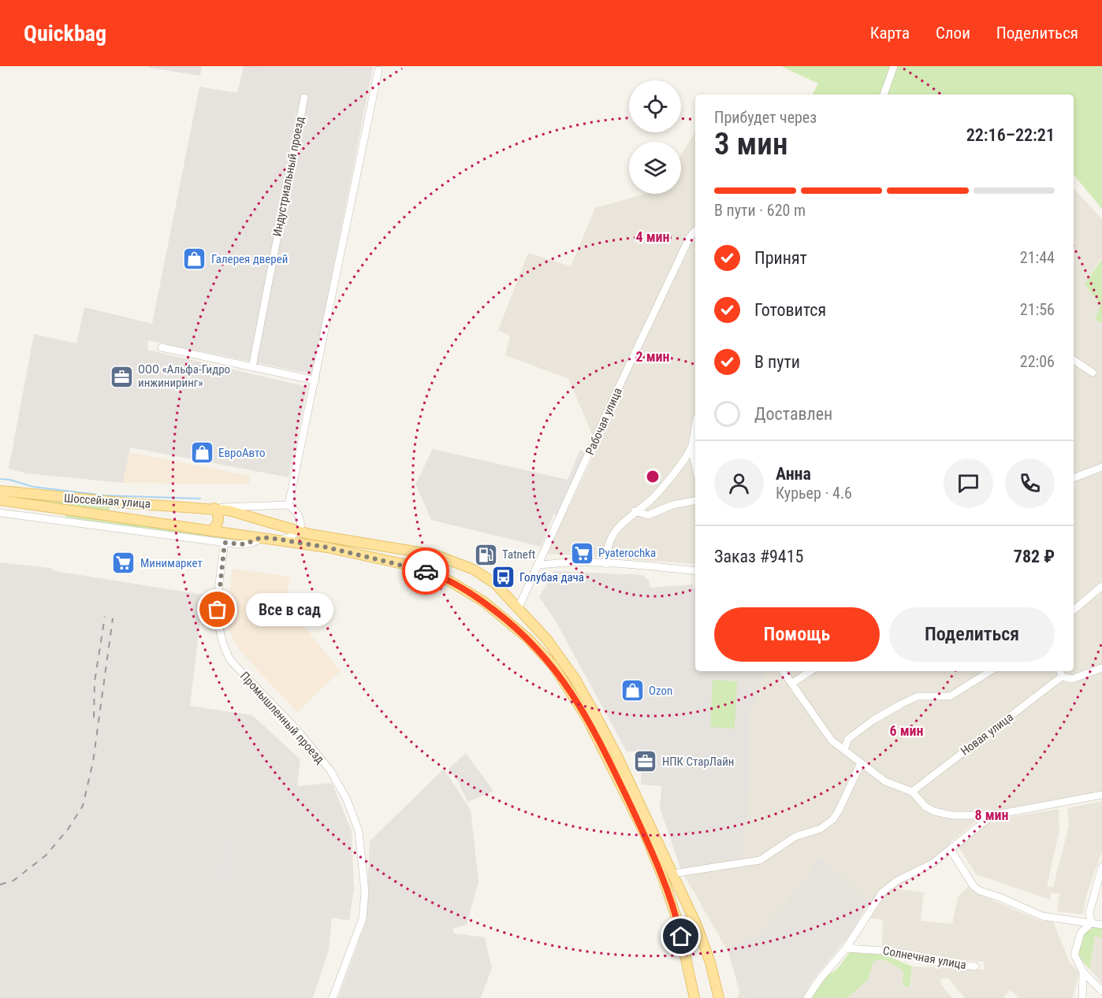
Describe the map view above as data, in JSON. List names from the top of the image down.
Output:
{
  "streets": {
    "main road": ["Шоссейная улица"],
    "street": [
      "Индустриальный проезд",
      "Рабочая улица",
      "Промышленный проезд",
      "Новая улица",
      "Солнечная улица"
    ]
  },
  "crossings": [
    ["Рабочая улица", "Шоссейная улица"]
  ],
  "places": {
    "shop": ["Галерея дверей", "ЕвроАвто", "Ozon"],
    "office": ["ООО «Альфа-Гидро инжиниринг»", "НПК СтарЛайн"],
    "supermarket": ["Pyaterochka", "Минимаркет"],
    "fuel station": ["Tatneft"],
    "bus stop": ["Голубая дача"],
    "other": ["Все в сад"]
  },
  "page": {
    "header": "Quickbag",
    "nav": ["Карта", "Слои", "Поделиться"],
    "heading": ["3 мин", "Прибудет через", "22:16–22:21"],
    "panel": [
      "Анна",
      "Курьер · 4.6",
      "Заказ #9415",
      "782 ₽"
    ],
    "bar": "В пути · 620 m",
    "list": [
      ["Принят", "21:44"],
      ["Готовится", "21:56"],
      ["В пути", "22:06"],
      "Доставлен"
    ],
    "bubble": "Все в сад",
    "buttons": ["Помощь", "Поделиться"]
  },
  "rings": [
    "4 мин",
    "2 мин",
    "6 мин",
    "8 мин"
  ]
}
